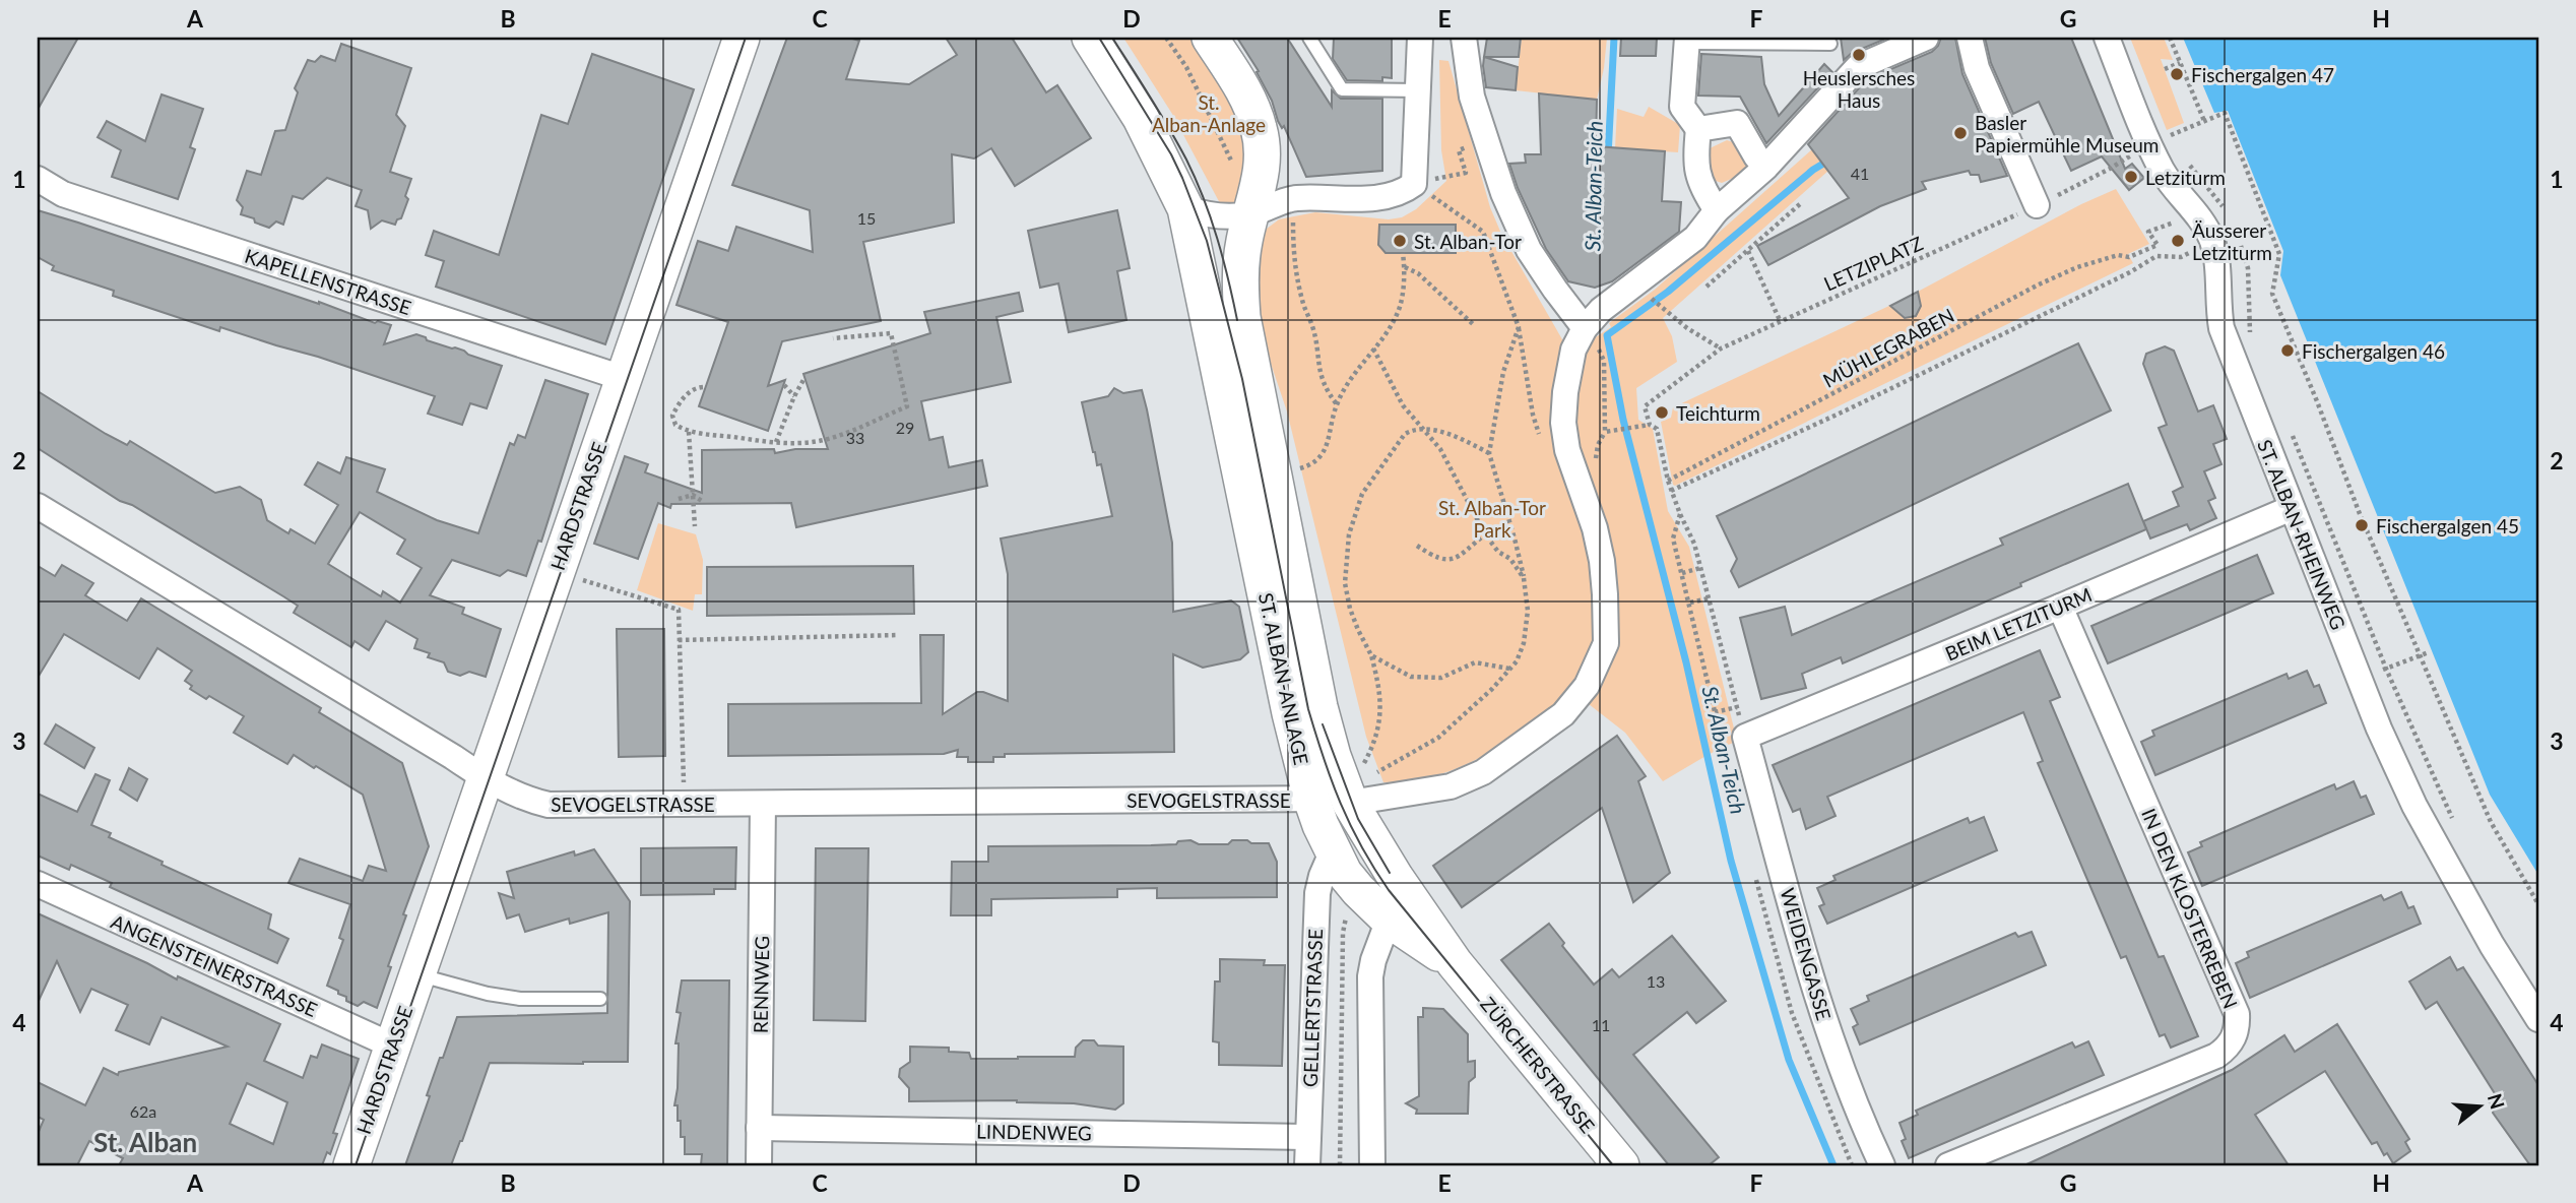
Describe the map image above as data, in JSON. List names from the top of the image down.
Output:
{
  "streets": {
    "main road": ["HARDSTRASSE", "ST. ALBAN-ANLAGE", "ZÜRCHERSTRASSE"],
    "street": [
      "KAPELLENSTRASSE",
      "ST. ALBAN-RHEINWEG",
      "BEIM LETZITURM",
      "SEVOGELSTRASSE",
      "IN DEN KLOSTERREBEN",
      "WEIDENGASSE",
      "ANGENSTEINERSTRASSE",
      "RENNWEG",
      "GELLERTSTRASSE",
      "LINDENWEG"
    ],
    "path": ["LETZIPLATZ", "MÜHLEGRABEN"]
  },
  "crossings": [
    ["LETZIPLATZ", "ST. ALBAN-RHEINWEG"],
    ["KAPELLENSTRASSE", "HARDSTRASSE"],
    ["HARDSTRASSE", "SEVOGELSTRASSE"],
    ["HARDSTRASSE", "ANGENSTEINERSTRASSE"],
    ["ST. ALBAN-RHEINWEG", "BEIM LETZITURM"],
    ["BEIM LETZITURM", "IN DEN KLOSTERREBEN"],
    ["BEIM LETZITURM", "WEIDENGASSE"],
    ["ST. ALBAN-ANLAGE", "SEVOGELSTRASSE"],
    ["ST. ALBAN-ANLAGE", "ZÜRCHERSTRASSE"],
    ["SEVOGELSTRASSE", "RENNWEG"],
    ["SEVOGELSTRASSE", "ZÜRCHERSTRASSE"],
    ["RENNWEG", "LINDENWEG"],
    ["GELLERTSTRASSE", "ZÜRCHERSTRASSE"],
    ["GELLERTSTRASSE", "LINDENWEG"]
  ],
  "districts": ["St. Alban"],
  "water": ["St. Alban-Teich"],
  "parks": ["St. Alban-Anlage", "St. Alban-Tor Park"],
  "places": [
    "Heuslersches Haus",
    "Fischergalgen 47",
    "Basler Papiermühle Museum",
    "Letziturm",
    "St. Alban-Tor",
    "Äusserer Letziturm",
    "Fischergalgen 46",
    "Teichturm",
    "Fischergalgen 45"
  ],
  "house_numbers": [
    "41",
    "15",
    "29",
    "33",
    "13",
    "11",
    "62a"
  ],
  "north": "right",
  "grid": {
    "columns": [
      "A",
      "B",
      "C",
      "D",
      "E",
      "F",
      "G",
      "H"
    ],
    "rows": [
      "1",
      "2",
      "3",
      "4"
    ]
  }
}
